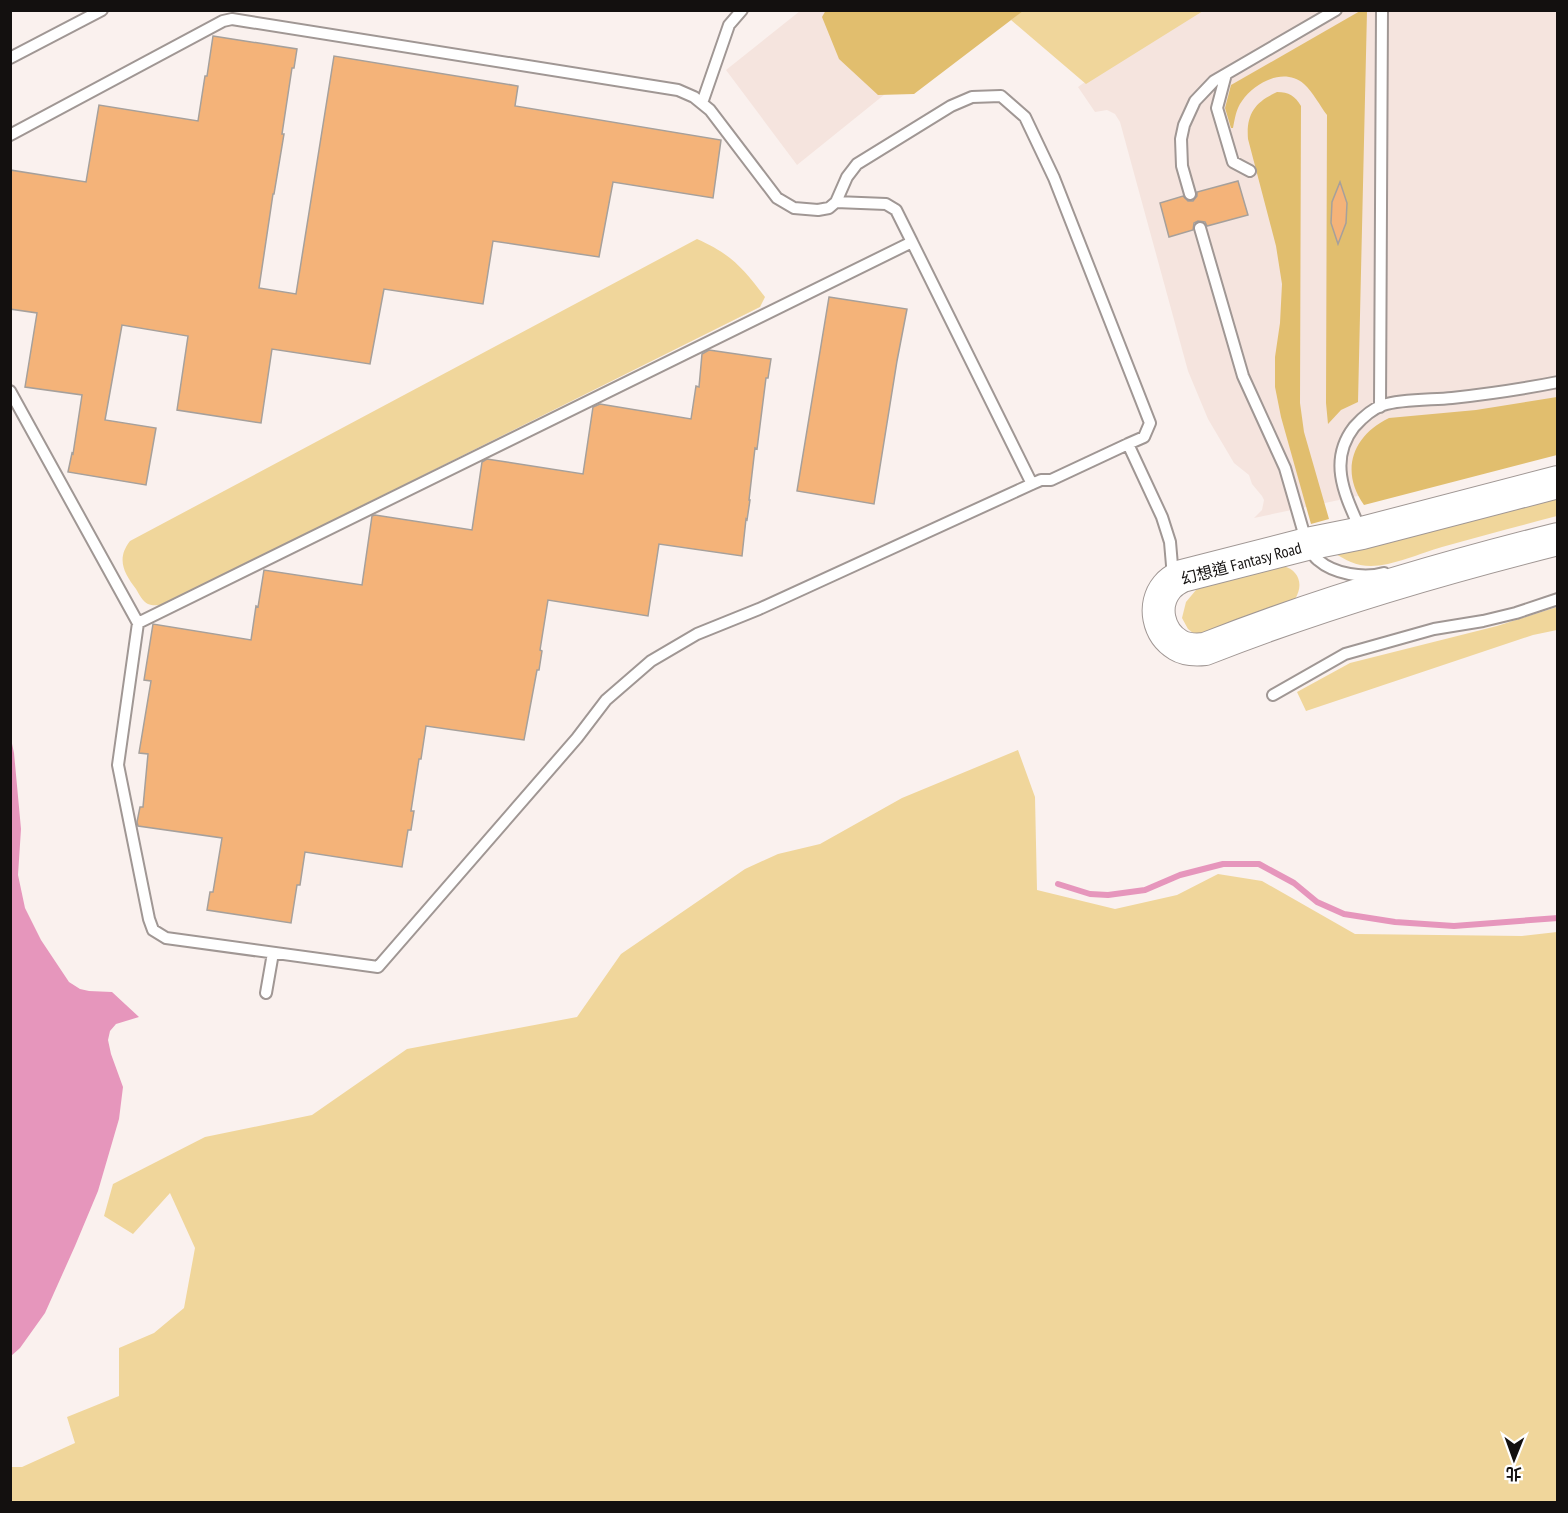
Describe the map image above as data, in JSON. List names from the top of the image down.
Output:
{
  "streets": {
    "main road": ["幻想道 Fantasy Road"]
  },
  "north": "bottom"
}
